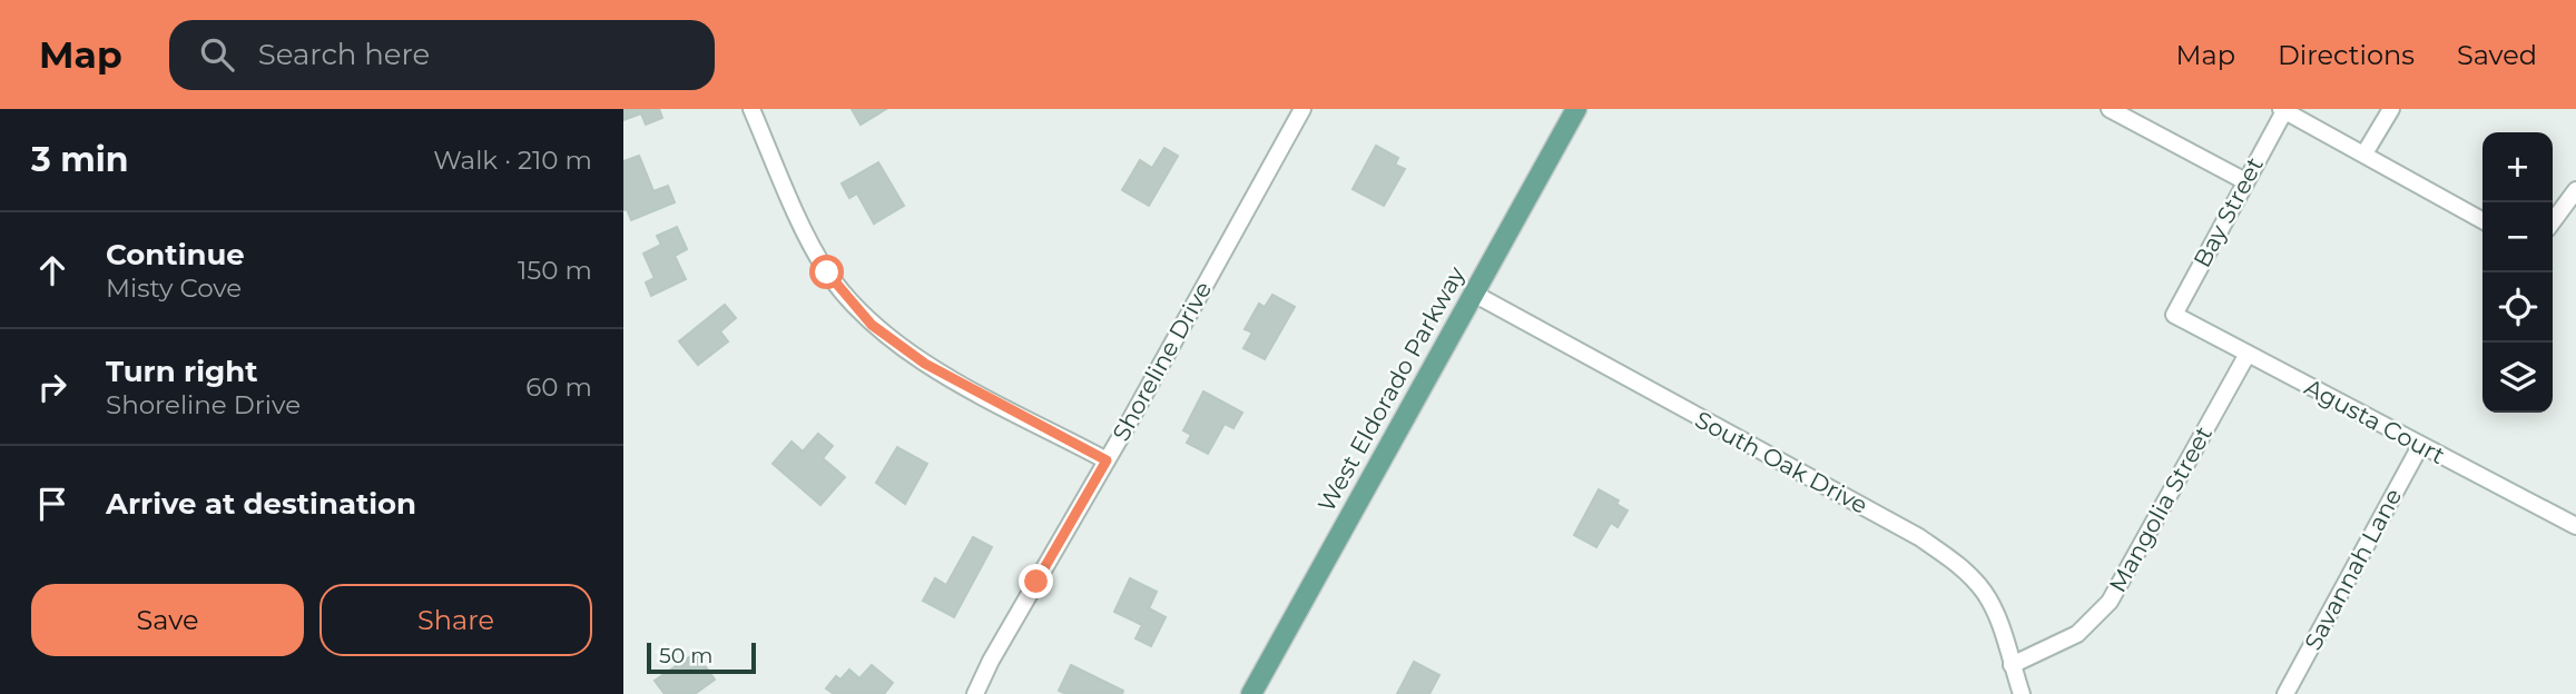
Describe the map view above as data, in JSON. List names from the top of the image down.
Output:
{
  "streets": {
    "main road": ["West Eldorado Parkway"],
    "street": [
      "Bay Street",
      "Shoreline Drive",
      "Agusta Court",
      "South Oak Drive",
      "Mangolia Street",
      "Savannah Lane"
    ]
  },
  "crossings": [
    ["Bay Street", "Agusta Court"],
    ["West Eldorado Parkway", "South Oak Drive"],
    ["Agusta Court", "Mangolia Street"],
    ["Agusta Court", "Savannah Lane"],
    ["South Oak Drive", "Mangolia Street"]
  ],
  "scale_bar": "50 m",
  "page": {
    "header": "Map",
    "search": "Search here",
    "nav": ["Map", "Directions", "Saved"],
    "heading": ["3 min", "Walk · 210 m"],
    "map_buttons": ["+", "−"],
    "list": [
      ["Continue", "Misty Cove", "150 m"],
      ["Turn right", "Shoreline Drive", "60 m"],
      "Arrive at destination"
    ],
    "buttons": ["Save", "Share"],
    "scale": "50 m"
  }
}
